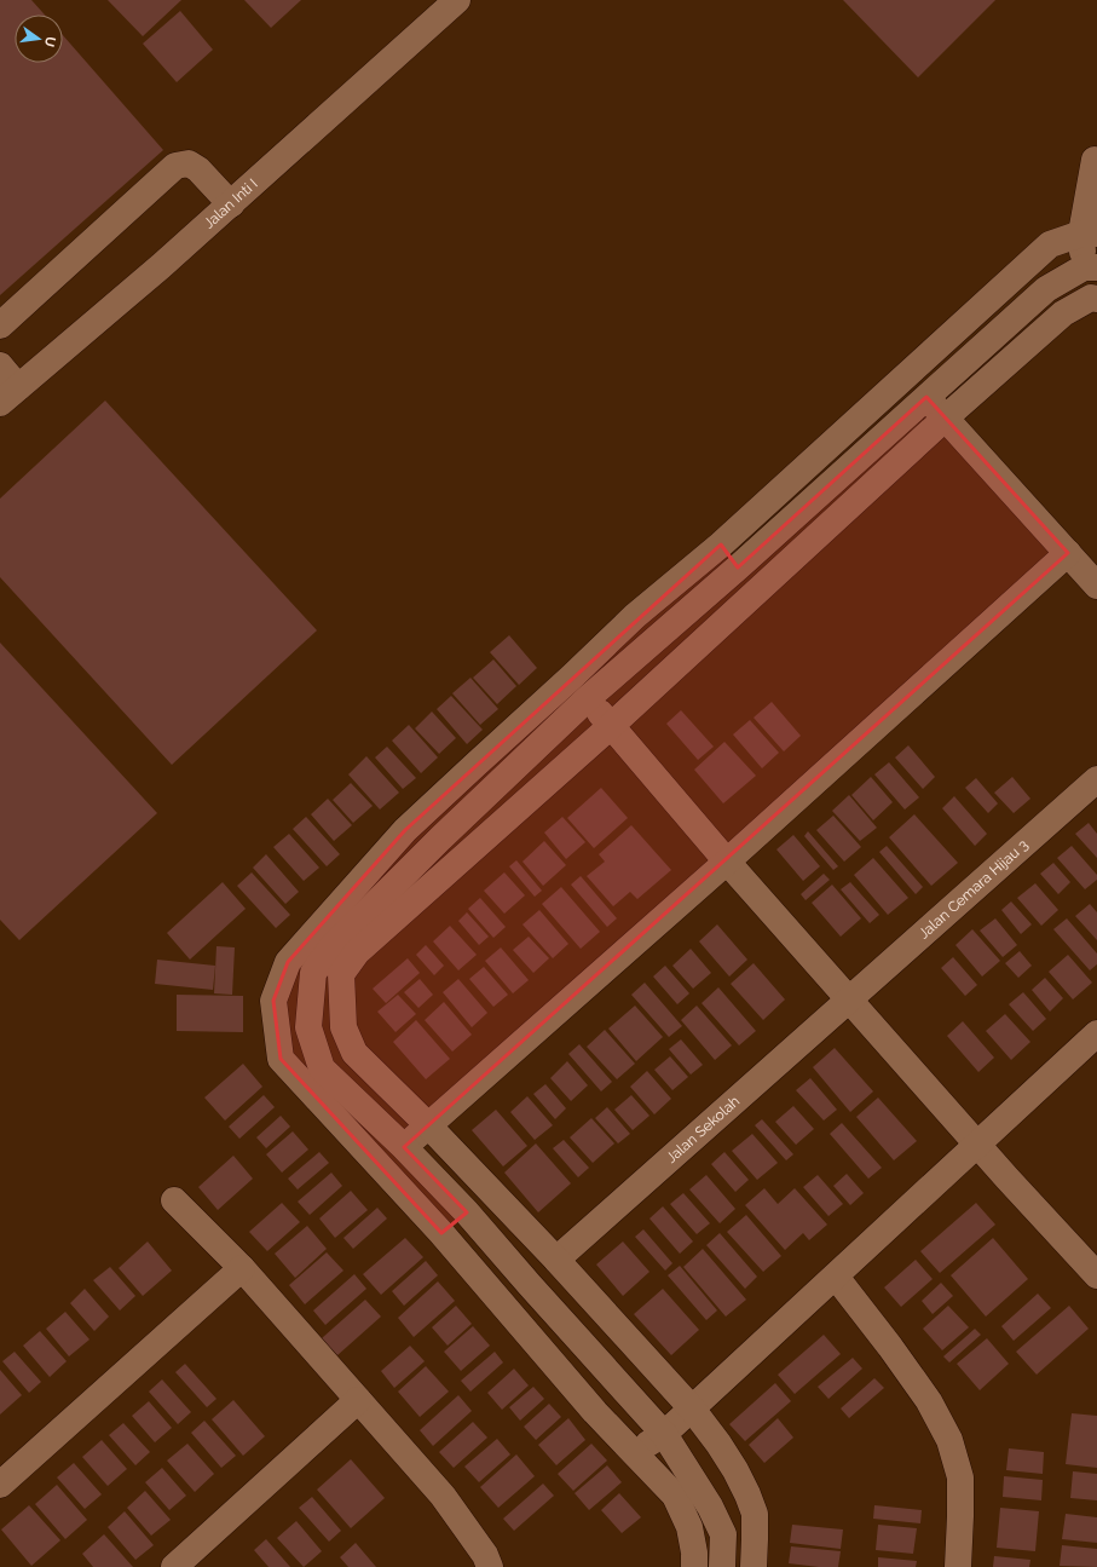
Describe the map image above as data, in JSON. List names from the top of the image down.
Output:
{
  "streets": {
    "street": ["Jalan Inti I", "Jalan Cemara Hijau 3", "Jalan Sekolah"]
  },
  "crossings": [
    ["Jalan Cemara Hijau 3", "Jalan Sekolah"]
  ],
  "north": "right"
}
